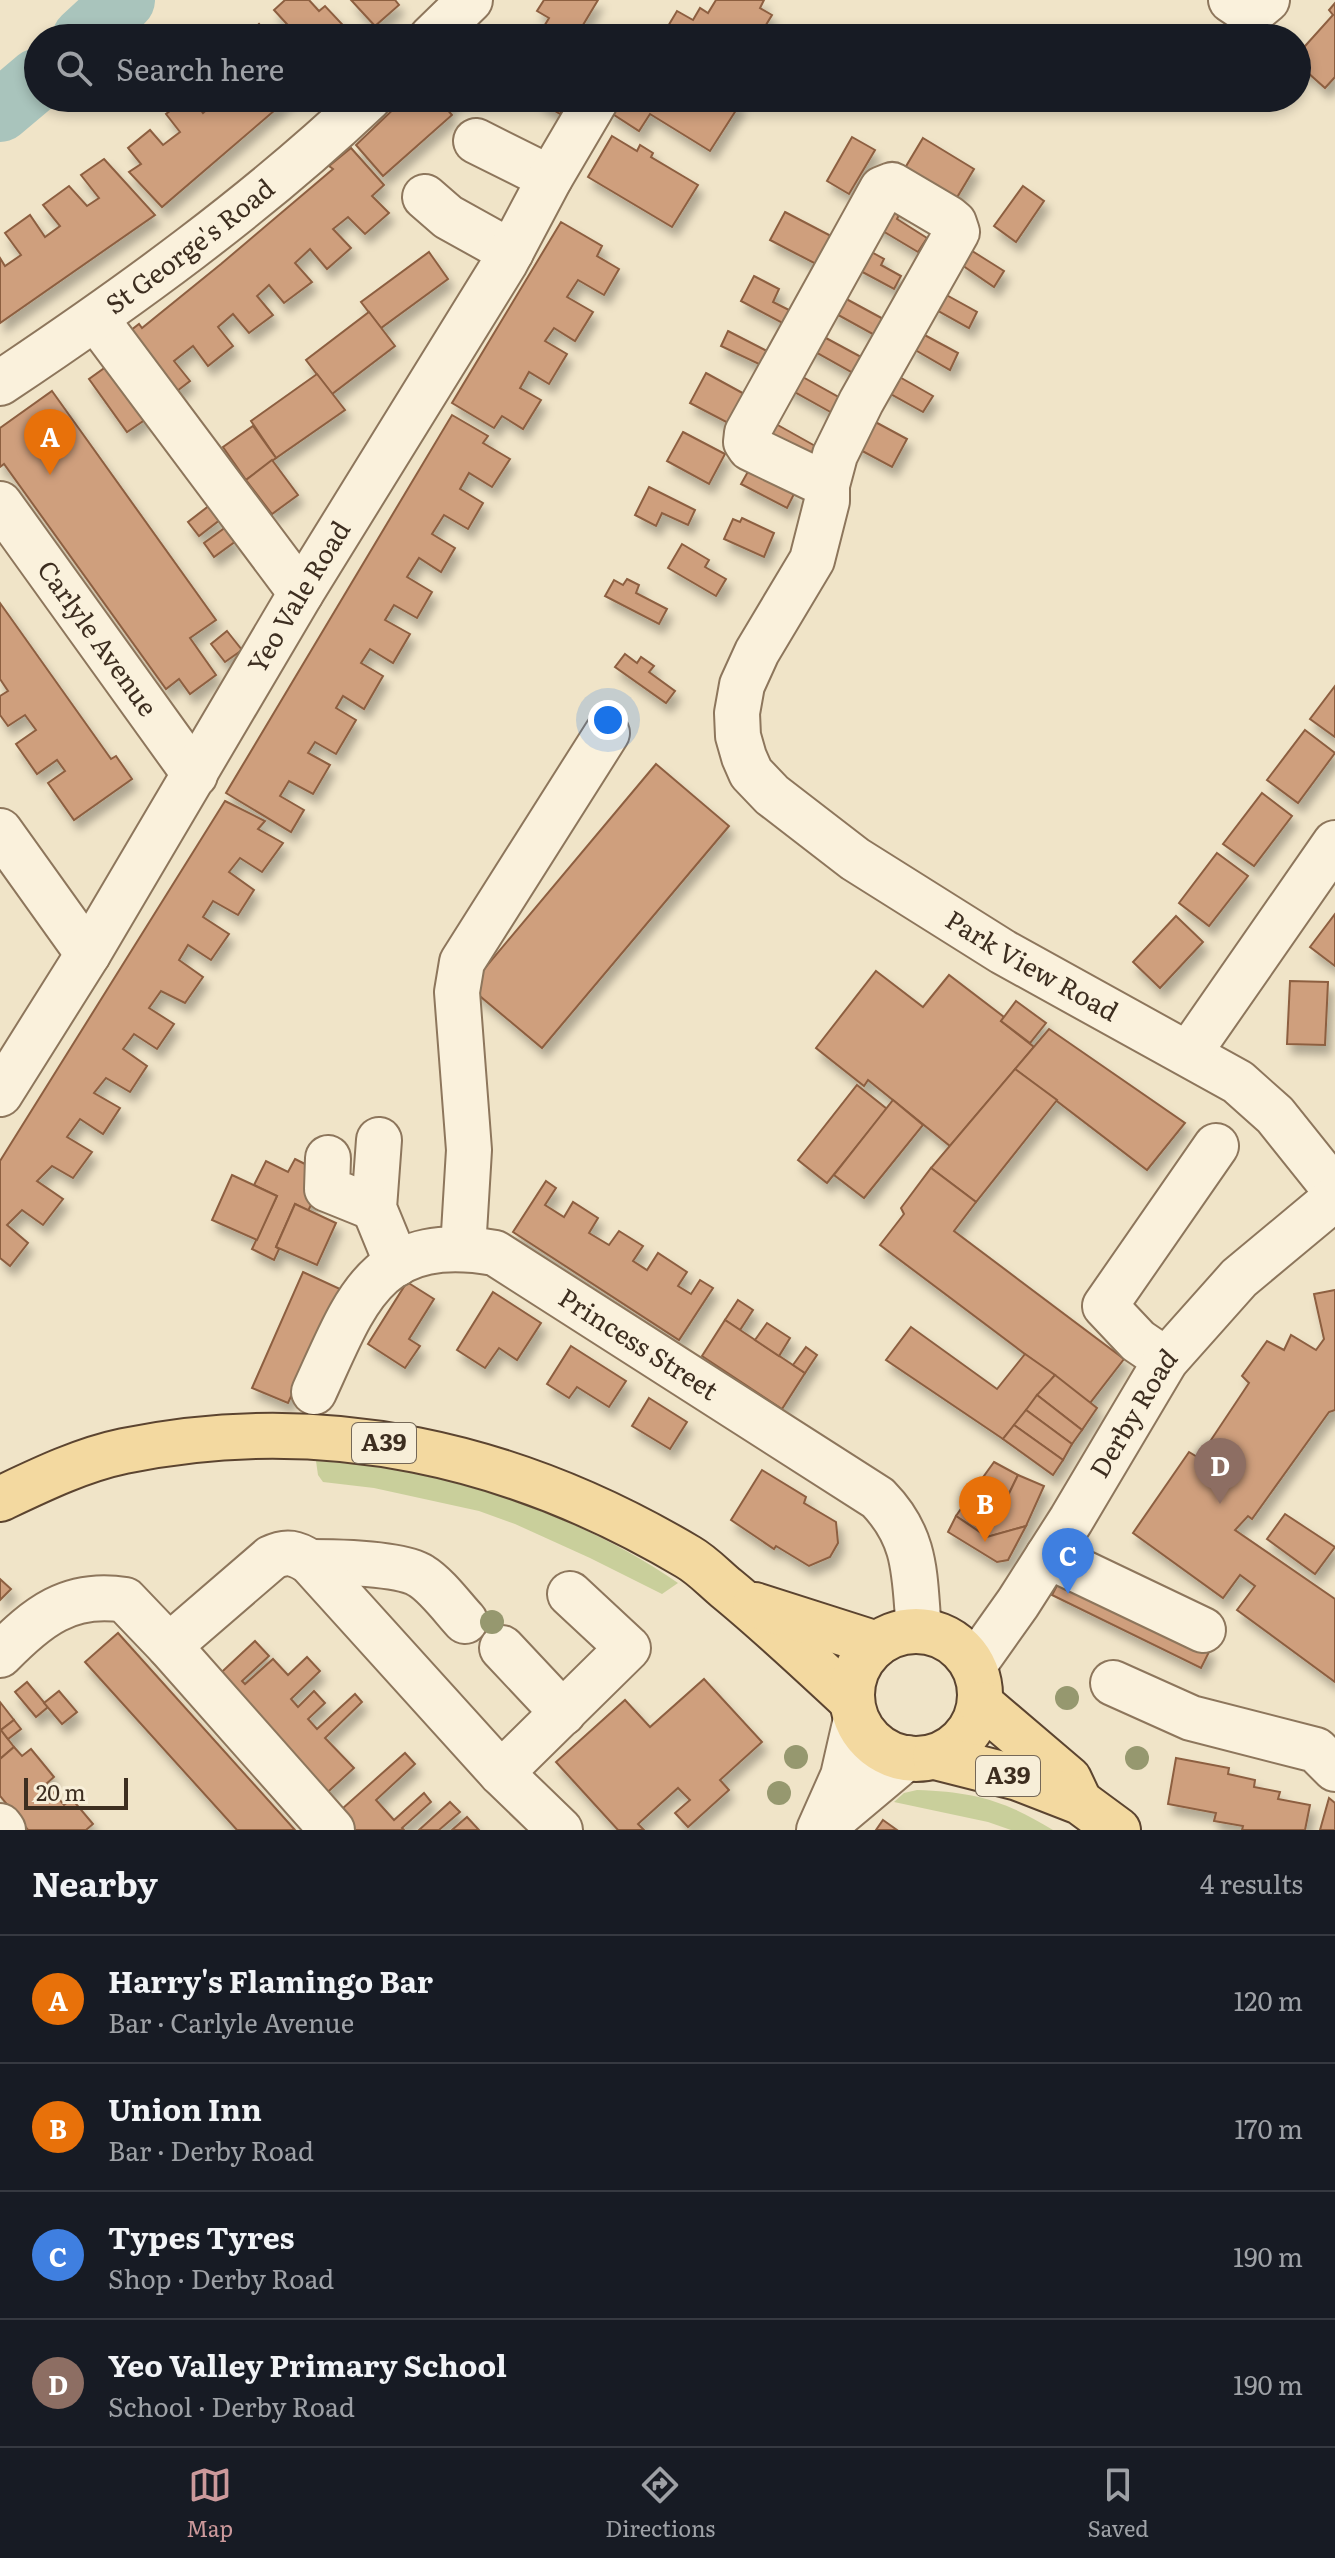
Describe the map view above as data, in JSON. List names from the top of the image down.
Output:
{
  "streets": {
    "main road": ["A39"],
    "street": [
      "St George's Road",
      "Yeo Vale Road",
      "Carlyle Avenue",
      "Park View Road",
      "Princess Street",
      "Derby Road"
    ]
  },
  "crossings": [
    ["Yeo Vale Road", "Carlyle Avenue"],
    ["Princess Street", "Derby Road"],
    ["Princess Street", "A39"],
    ["Derby Road", "A39"]
  ],
  "scale_bar": "20 m",
  "page": {
    "search": "Search here",
    "pins": [
      "A",
      "D",
      "B",
      "C"
    ],
    "scale": "20 m",
    "heading": ["Nearby", "4 results"],
    "list": [
      {
        "mark": "A",
        "name": "Harry's Flamingo Bar",
        "note": "Bar · Carlyle Avenue",
        "value": "120 m"
      },
      {
        "mark": "B",
        "name": "Union Inn",
        "note": "Bar · Derby Road",
        "value": "170 m"
      },
      {
        "mark": "C",
        "name": "Types Tyres",
        "note": "Shop · Derby Road",
        "value": "190 m"
      },
      {
        "mark": "D",
        "name": "Yeo Valley Primary School",
        "note": "School · Derby Road",
        "value": "190 m"
      }
    ],
    "nav": ["Map", "Directions", "Saved"]
  }
}
